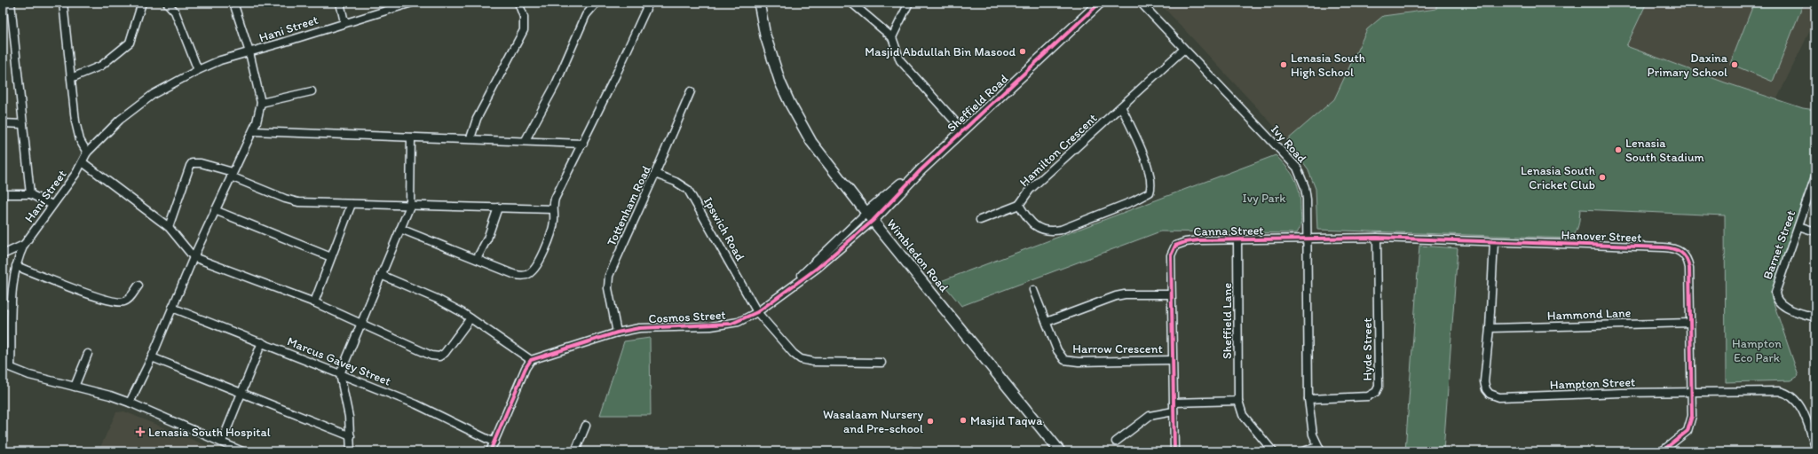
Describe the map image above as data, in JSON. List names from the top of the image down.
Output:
{
  "streets": {
    "street": [
      "Hani Street",
      "Sheffield Road",
      "Ivy Road",
      "Hamilton Crescent",
      "Tottenham Road",
      "Ipswich Road",
      "Canna Street",
      "Hanover Street",
      "Barnet Street",
      "Wimbledon Road",
      "Hammond Lane",
      "Cosmos Street",
      "Sheffield Lane",
      "Harrow Crescent",
      "Hyde Street",
      "Marcus Gavey Street",
      "Hampton Street"
    ]
  },
  "crossings": [
    ["Sheffield Road", "Wimbledon Road"],
    ["Sheffield Road", "Cosmos Street"],
    ["Ivy Road", "Hamilton Crescent"],
    ["Ivy Road", "Canna Street"],
    ["Ivy Road", "Hyde Street"],
    ["Tottenham Road", "Ipswich Road"],
    ["Tottenham Road", "Cosmos Street"],
    ["Ipswich Road", "Cosmos Street"],
    ["Canna Street", "Hanover Street"],
    ["Canna Street", "Sheffield Lane"],
    ["Canna Street", "Harrow Crescent"],
    ["Canna Street", "Hyde Street"],
    ["Hanover Street", "Hammond Lane"],
    ["Hanover Street", "Hyde Street"],
    ["Hanover Street", "Hampton Street"],
    ["Wimbledon Road", "Cosmos Street"],
    ["Hammond Lane", "Hampton Street"]
  ],
  "parks": ["Ivy Park", "Hampton Eco Park"],
  "places": {
    "other": [
      "Masjid Abdullah Bin Masood",
      "Lenasia South High School",
      "Daxina Primary School",
      "Lenasia South Stadium",
      "Lenasia South Cricket Club",
      "Masjid Taqwa",
      "Wasalaam Nursery and Pre-school"
    ],
    "health": ["Lenasia South Hospital"]
  }
}
